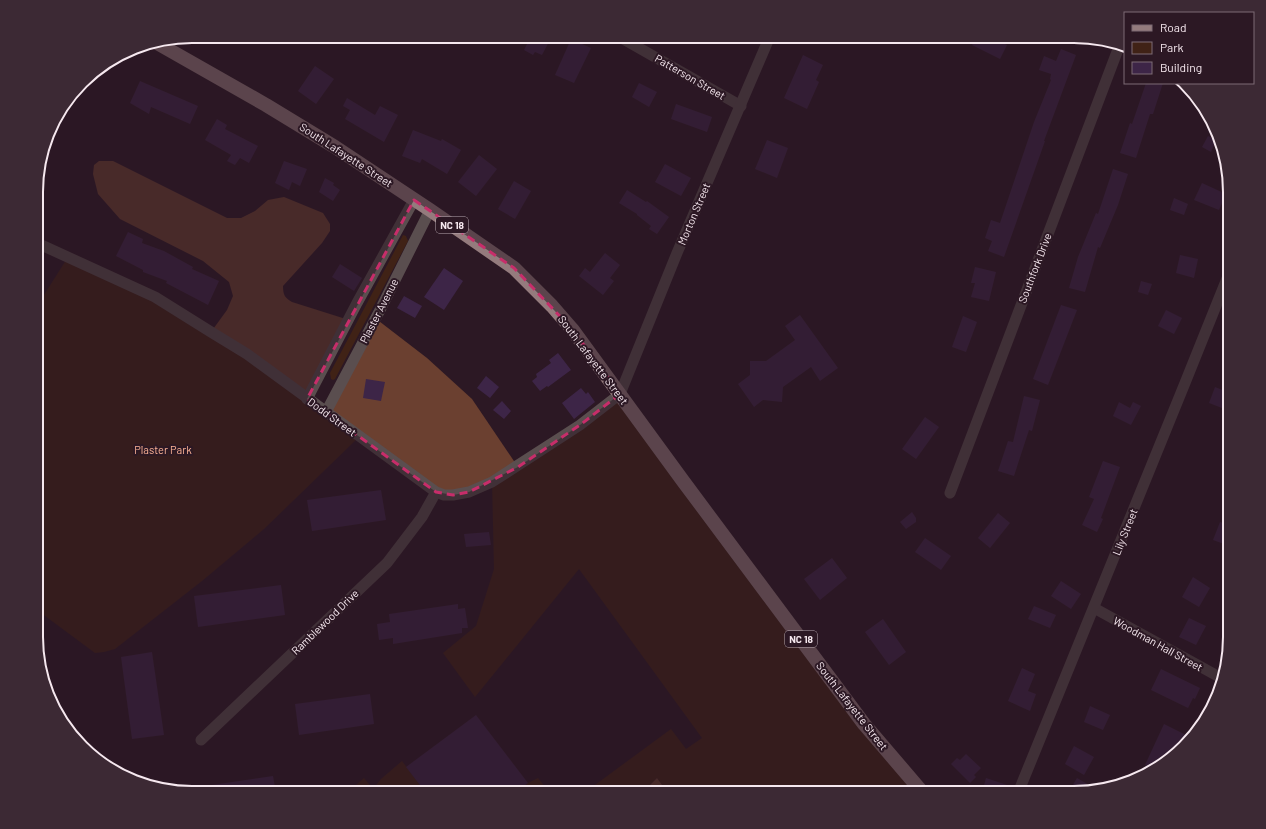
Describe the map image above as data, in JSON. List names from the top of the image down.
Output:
{
  "streets": {
    "main road": ["South Lafayette Street", "NC 18"],
    "street": [
      "Patterson Street",
      "Morton Street",
      "Southfork Drive",
      "Plaster Avenue",
      "Dodd Street",
      "Lily Street",
      "Ramblewood Drive",
      "Woodman Hall Street"
    ]
  },
  "crossings": [
    ["Patterson Street", "Morton Street"],
    ["South Lafayette Street", "Morton Street"],
    ["South Lafayette Street", "Plaster Avenue"],
    ["South Lafayette Street", "Dodd Street"],
    ["Morton Street", "Dodd Street"],
    ["Plaster Avenue", "Dodd Street"],
    ["Dodd Street", "Ramblewood Drive"],
    ["Lily Street", "Woodman Hall Street"]
  ],
  "parks": ["Plaster Park"],
  "legend": ["Road", "Park", "Building"]
}
